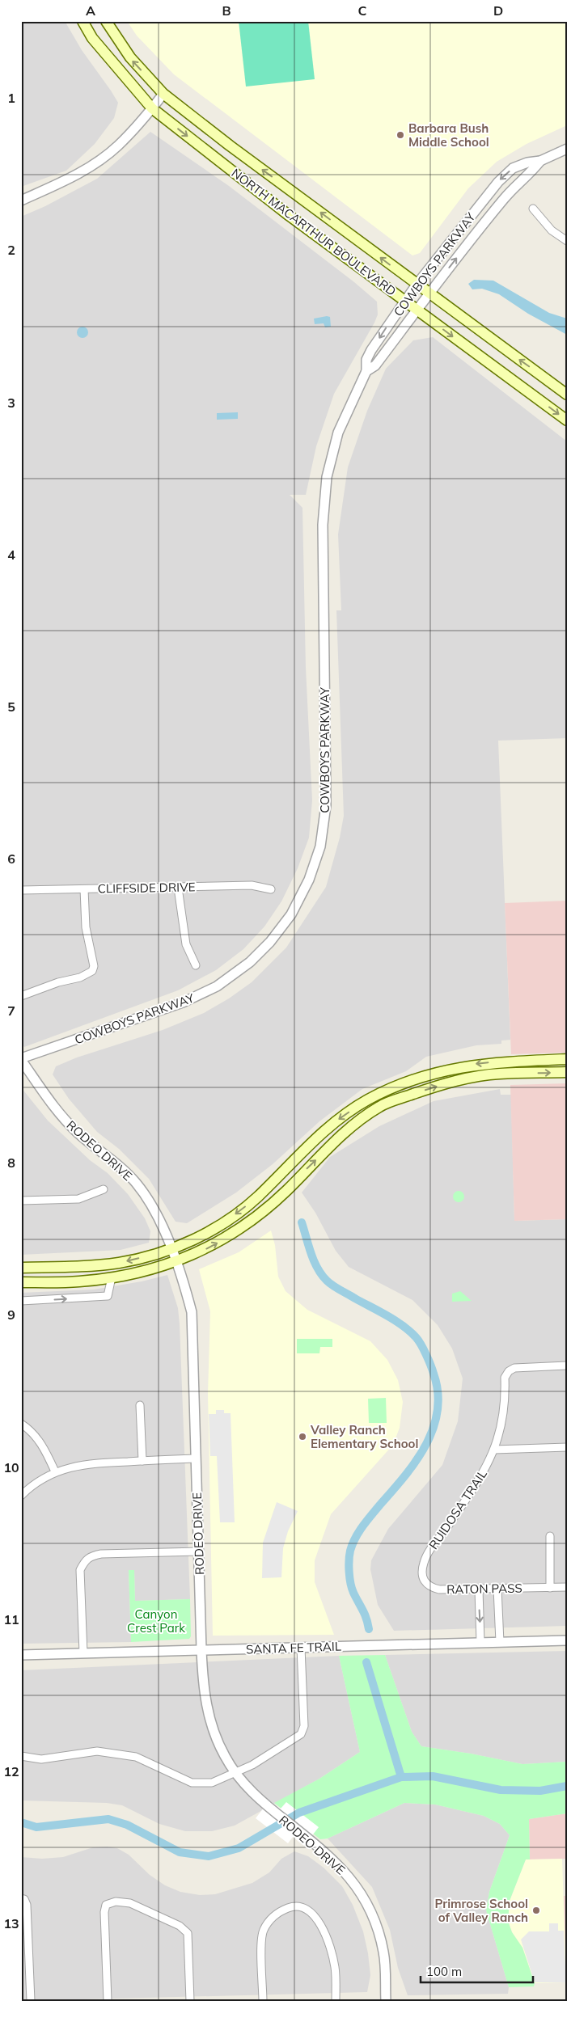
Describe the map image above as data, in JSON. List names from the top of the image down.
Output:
{
  "streets": {
    "main road": ["NORTH MACARTHUR BOULEVARD"],
    "street": [
      "COWBOYS PARKWAY",
      "CLIFFSIDE DRIVE",
      "RODEO DRIVE",
      "RUIDOSA TRAIL",
      "RATON PASS",
      "SANTA FE TRAIL"
    ]
  },
  "crossings": [
    ["NORTH MACARTHUR BOULEVARD", "COWBOYS PARKWAY"],
    ["COWBOYS PARKWAY", "RODEO DRIVE"],
    ["RODEO DRIVE", "SANTA FE TRAIL"],
    ["RUIDOSA TRAIL", "RATON PASS"]
  ],
  "parks": ["Canyon Crest Park"],
  "places": ["Barbara Bush Middle School", "Valley Ranch Elementary School", "Primrose School of Valley Ranch"],
  "scale_bar": "100 m",
  "grid": {
    "columns": [
      "A",
      "B",
      "C",
      "D"
    ],
    "rows": [
      "1",
      "2",
      "3",
      "4",
      "5",
      "6",
      "7",
      "8",
      "9",
      "10",
      "11",
      "12",
      "13"
    ]
  }
}
